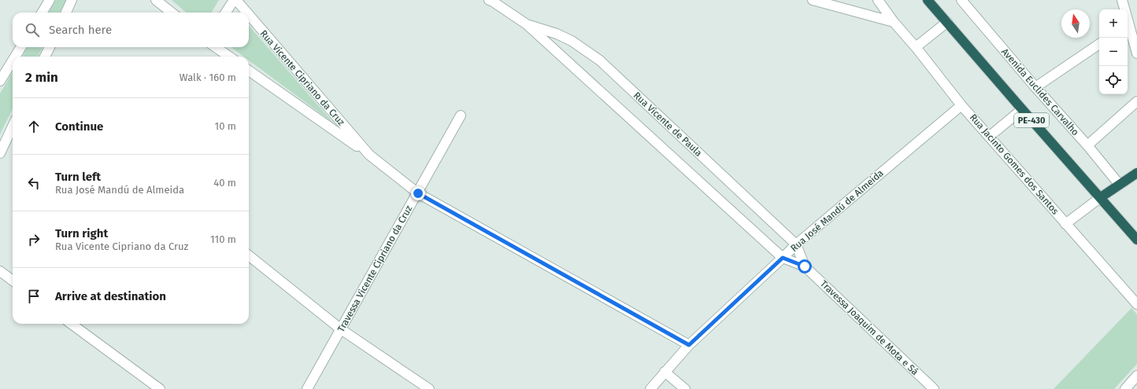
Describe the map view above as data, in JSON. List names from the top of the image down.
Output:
{
  "streets": {
    "highway": ["PE-430"],
    "street": [
      "Rua Vicente Cipriano da Cruz",
      "Avenida Euclides Carvalho",
      "Rua Vicente de Paula",
      "Rua Jacinto Gomes dos Santos",
      "Rua José Mandú de Almeida",
      "Travessa Vicente Cipriano da Cruz",
      "Travessa Joaquim de Mota e Sá"
    ]
  },
  "crossings": [
    ["Rua Vicente Cipriano da Cruz", "Rua José Mandú de Almeida"],
    ["Rua Vicente Cipriano da Cruz", "Travessa Vicente Cipriano da Cruz"],
    ["Rua Vicente de Paula", "Rua José Mandú de Almeida"],
    ["Rua Vicente de Paula", "Travessa Joaquim de Mota e Sá"],
    ["Rua Jacinto Gomes dos Santos", "Rua José Mandú de Almeida"],
    ["Rua José Mandú de Almeida", "Travessa Joaquim de Mota e Sá"]
  ],
  "north": "top",
  "page": {
    "map_buttons": ["+", "−"],
    "search": "Search here",
    "heading": ["2 min", "Walk · 160 m"],
    "list": [
      ["Continue", "10 m"],
      ["Turn left", "Rua José Mandú de Almeida", "40 m"],
      ["Turn right", "Rua Vicente Cipriano da Cruz", "110 m"],
      "Arrive at destination"
    ]
  }
}
